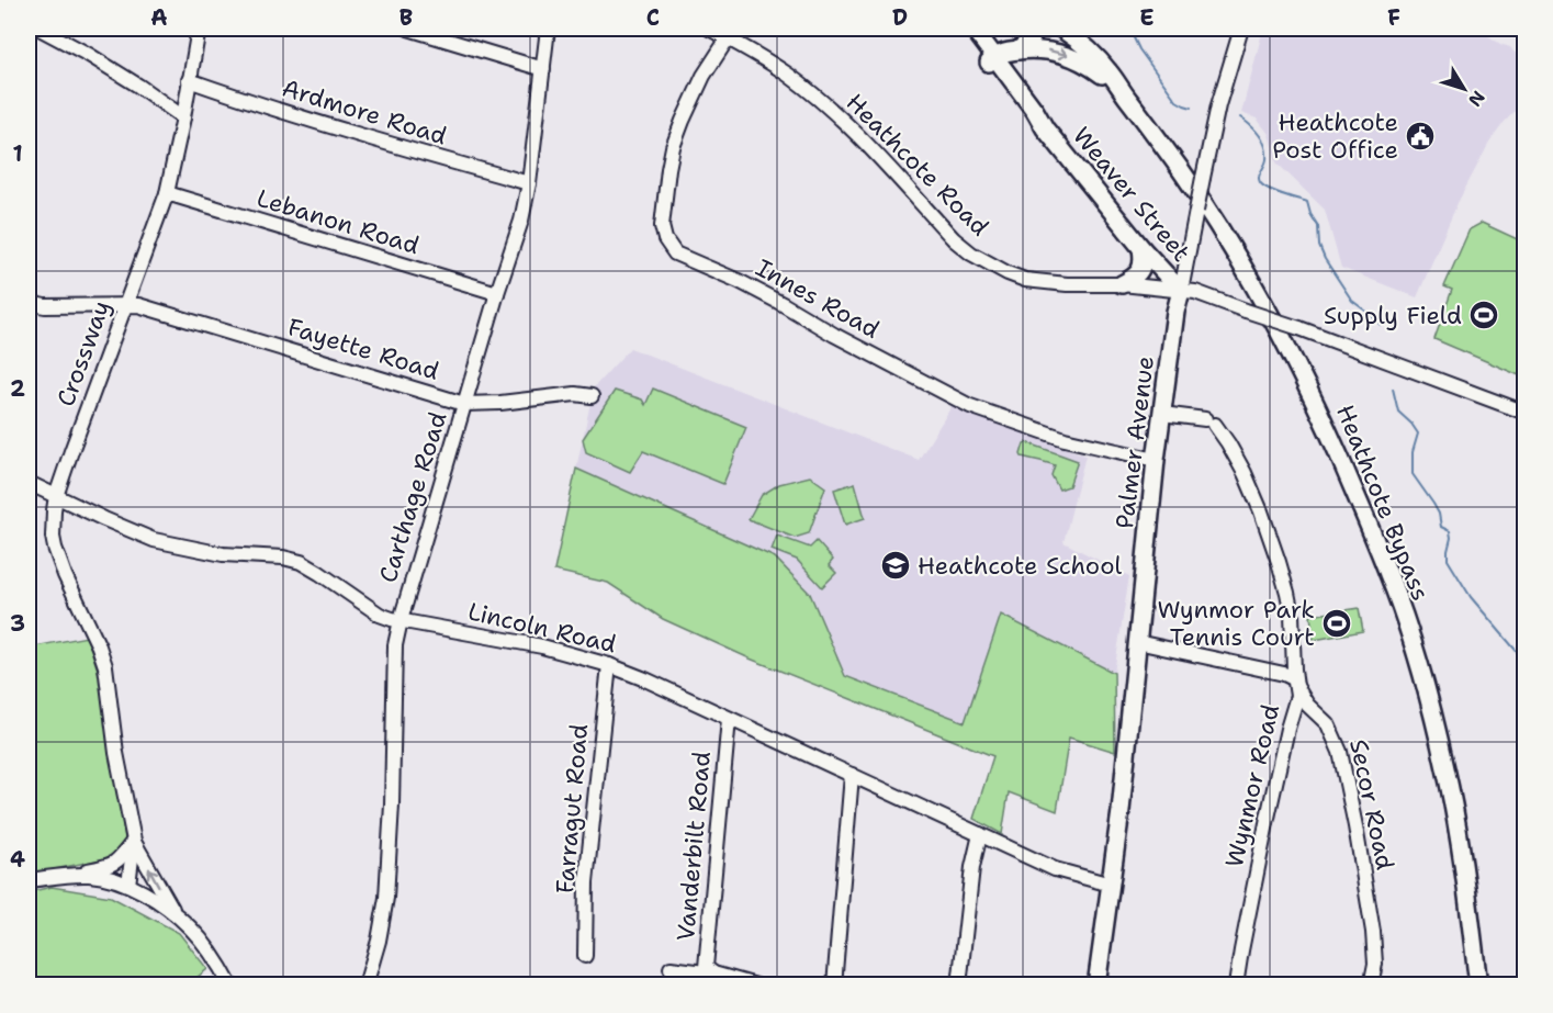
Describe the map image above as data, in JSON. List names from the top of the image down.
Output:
{
  "streets": {
    "main road": ["Weaver Street", "Palmer Avenue", "Heathcote Bypass"],
    "street": [
      "Ardmore Road",
      "Heathcote Road",
      "Lebanon Road",
      "Innes Road",
      "Fayette Road",
      "Crossway",
      "Carthage Road",
      "Lincoln Road",
      "Wynmor Road",
      "Secor Road",
      "Farragut Road",
      "Vanderbilt Road"
    ]
  },
  "crossings": [
    ["Ardmore Road", "Crossway"],
    ["Ardmore Road", "Carthage Road"],
    ["Heathcote Road", "Weaver Street"],
    ["Heathcote Road", "Innes Road"],
    ["Heathcote Road", "Palmer Avenue"],
    ["Weaver Street", "Palmer Avenue"],
    ["Weaver Street", "Heathcote Bypass"],
    ["Lebanon Road", "Crossway"],
    ["Lebanon Road", "Carthage Road"],
    ["Innes Road", "Palmer Avenue"],
    ["Fayette Road", "Crossway"],
    ["Fayette Road", "Carthage Road"],
    ["Crossway", "Lincoln Road"],
    ["Palmer Avenue", "Lincoln Road"],
    ["Palmer Avenue", "Wynmor Road"],
    ["Carthage Road", "Lincoln Road"],
    ["Lincoln Road", "Farragut Road"],
    ["Lincoln Road", "Vanderbilt Road"],
    ["Wynmor Road", "Secor Road"]
  ],
  "places": {
    "public building": ["Heathcote Post Office"],
    "sports": ["Supply Field", "Wynmor Park Tennis Court"],
    "school or university": ["Heathcote School"]
  },
  "north": "bottom right",
  "grid": {
    "columns": [
      "A",
      "B",
      "C",
      "D",
      "E",
      "F"
    ],
    "rows": [
      "1",
      "2",
      "3",
      "4"
    ]
  }
}
